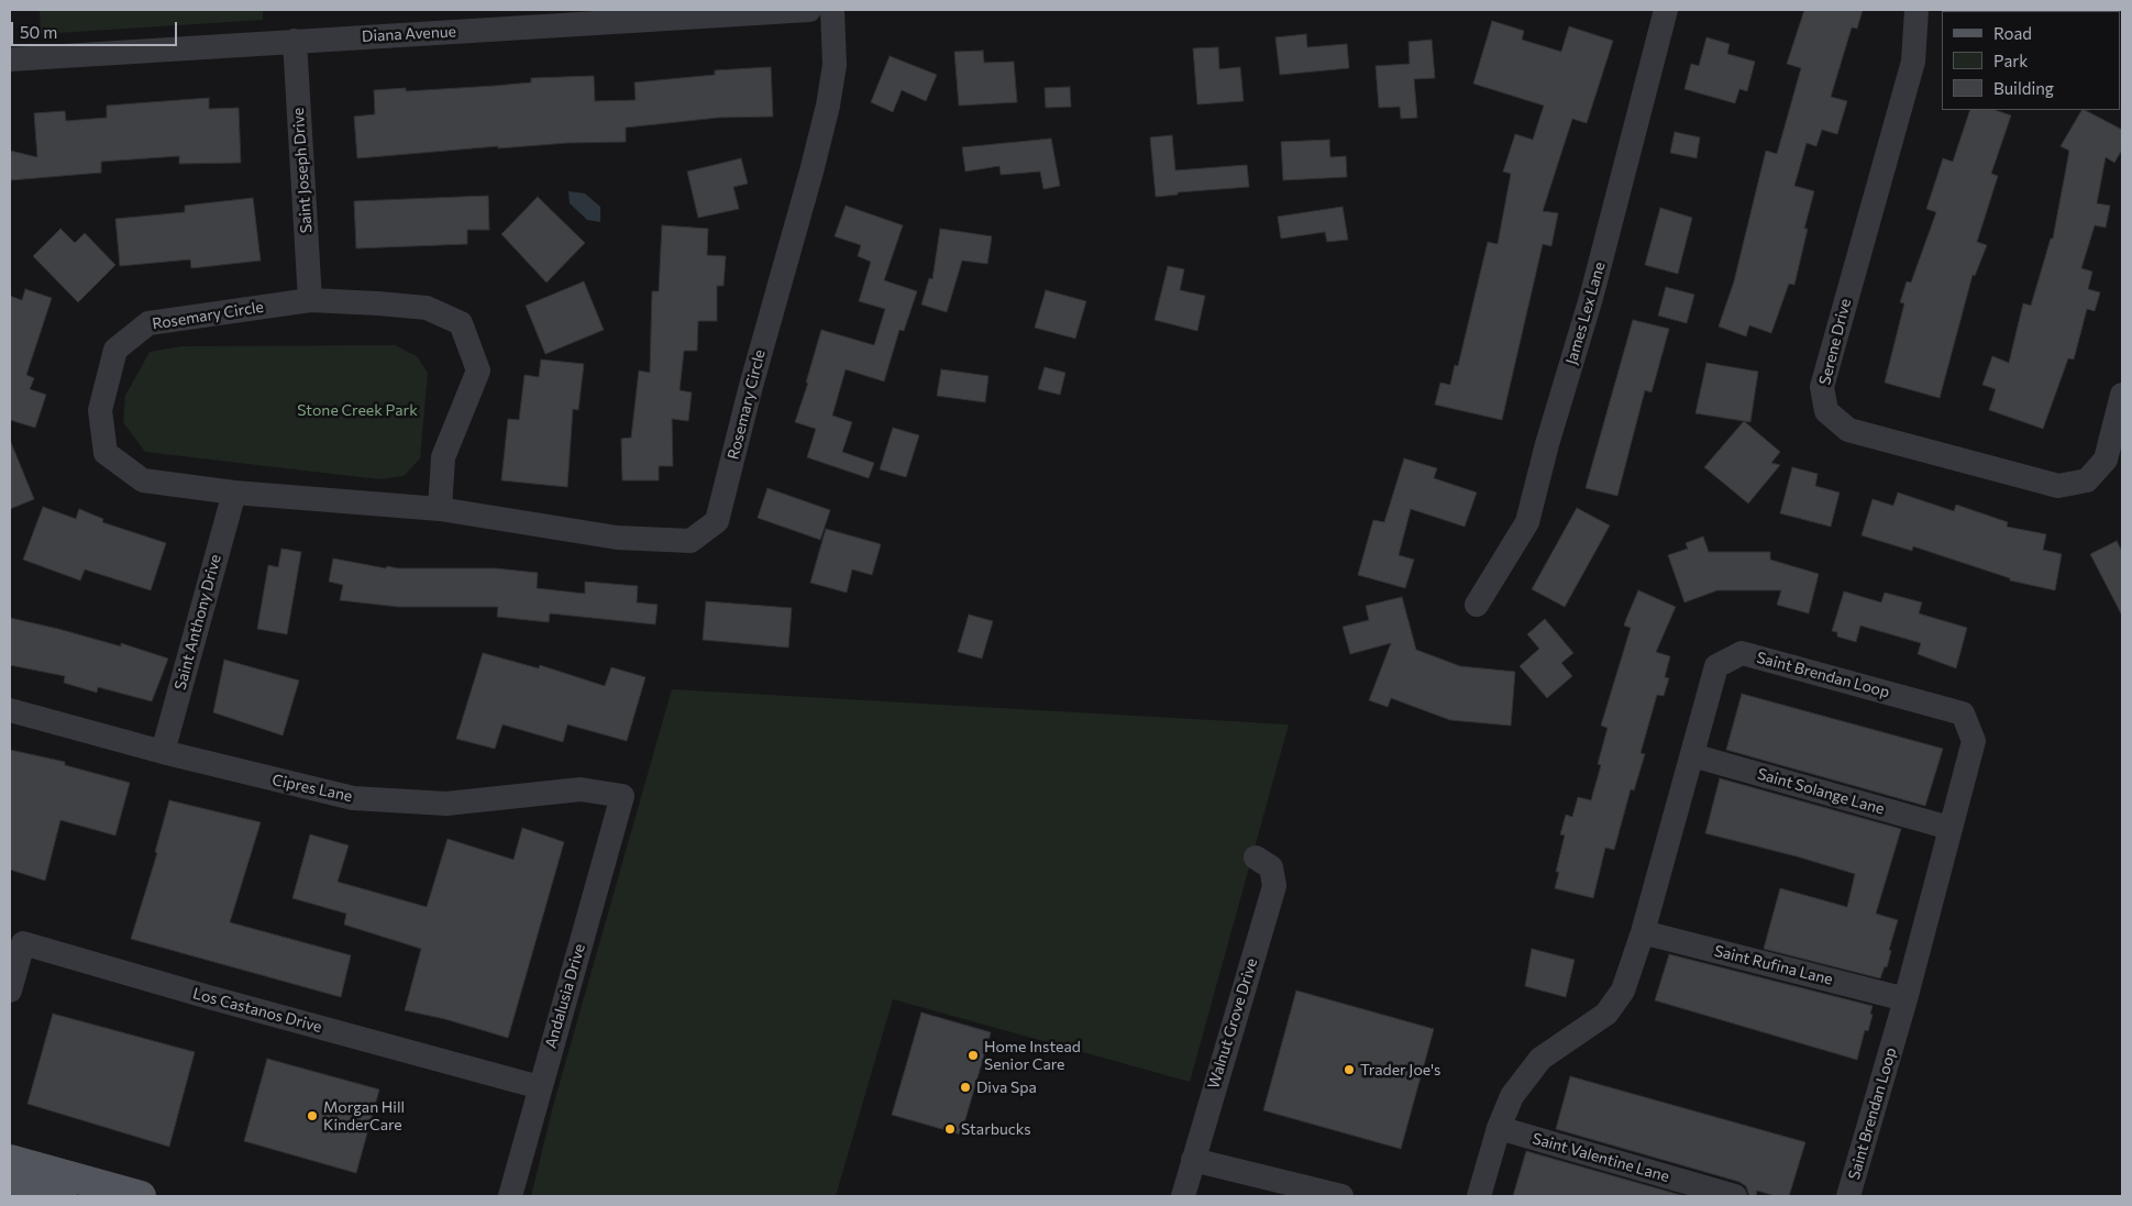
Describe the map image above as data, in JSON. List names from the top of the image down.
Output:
{
  "streets": {
    "street": [
      "Diana Avenue",
      "Saint Joseph Drive",
      "James Lex Lane",
      "Rosemary Circle",
      "Serene Drive",
      "Saint Anthony Drive",
      "Saint Brendan Loop",
      "Cipres Lane",
      "Saint Solange Lane",
      "Saint Rufina Lane",
      "Andalusia Drive",
      "Los Castanos Drive",
      "Walnut Grove Drive",
      "Saint Valentine Lane"
    ]
  },
  "crossings": [
    ["Diana Avenue", "Saint Joseph Drive"],
    ["Saint Joseph Drive", "Rosemary Circle"],
    ["Rosemary Circle", "Saint Anthony Drive"],
    ["Saint Anthony Drive", "Cipres Lane"],
    ["Saint Brendan Loop", "Saint Solange Lane"],
    ["Saint Brendan Loop", "Saint Rufina Lane"],
    ["Saint Brendan Loop", "Saint Valentine Lane"],
    ["Cipres Lane", "Andalusia Drive"],
    ["Andalusia Drive", "Los Castanos Drive"]
  ],
  "parks": ["Stone Creek Park"],
  "places": [
    "Home Instead Senior Care",
    "Trader Joe's",
    "Diva Spa",
    "Morgan Hill KinderCare",
    "Starbucks"
  ],
  "legend": ["Road", "Park", "Building"],
  "scale_bar": "50 m"
}
